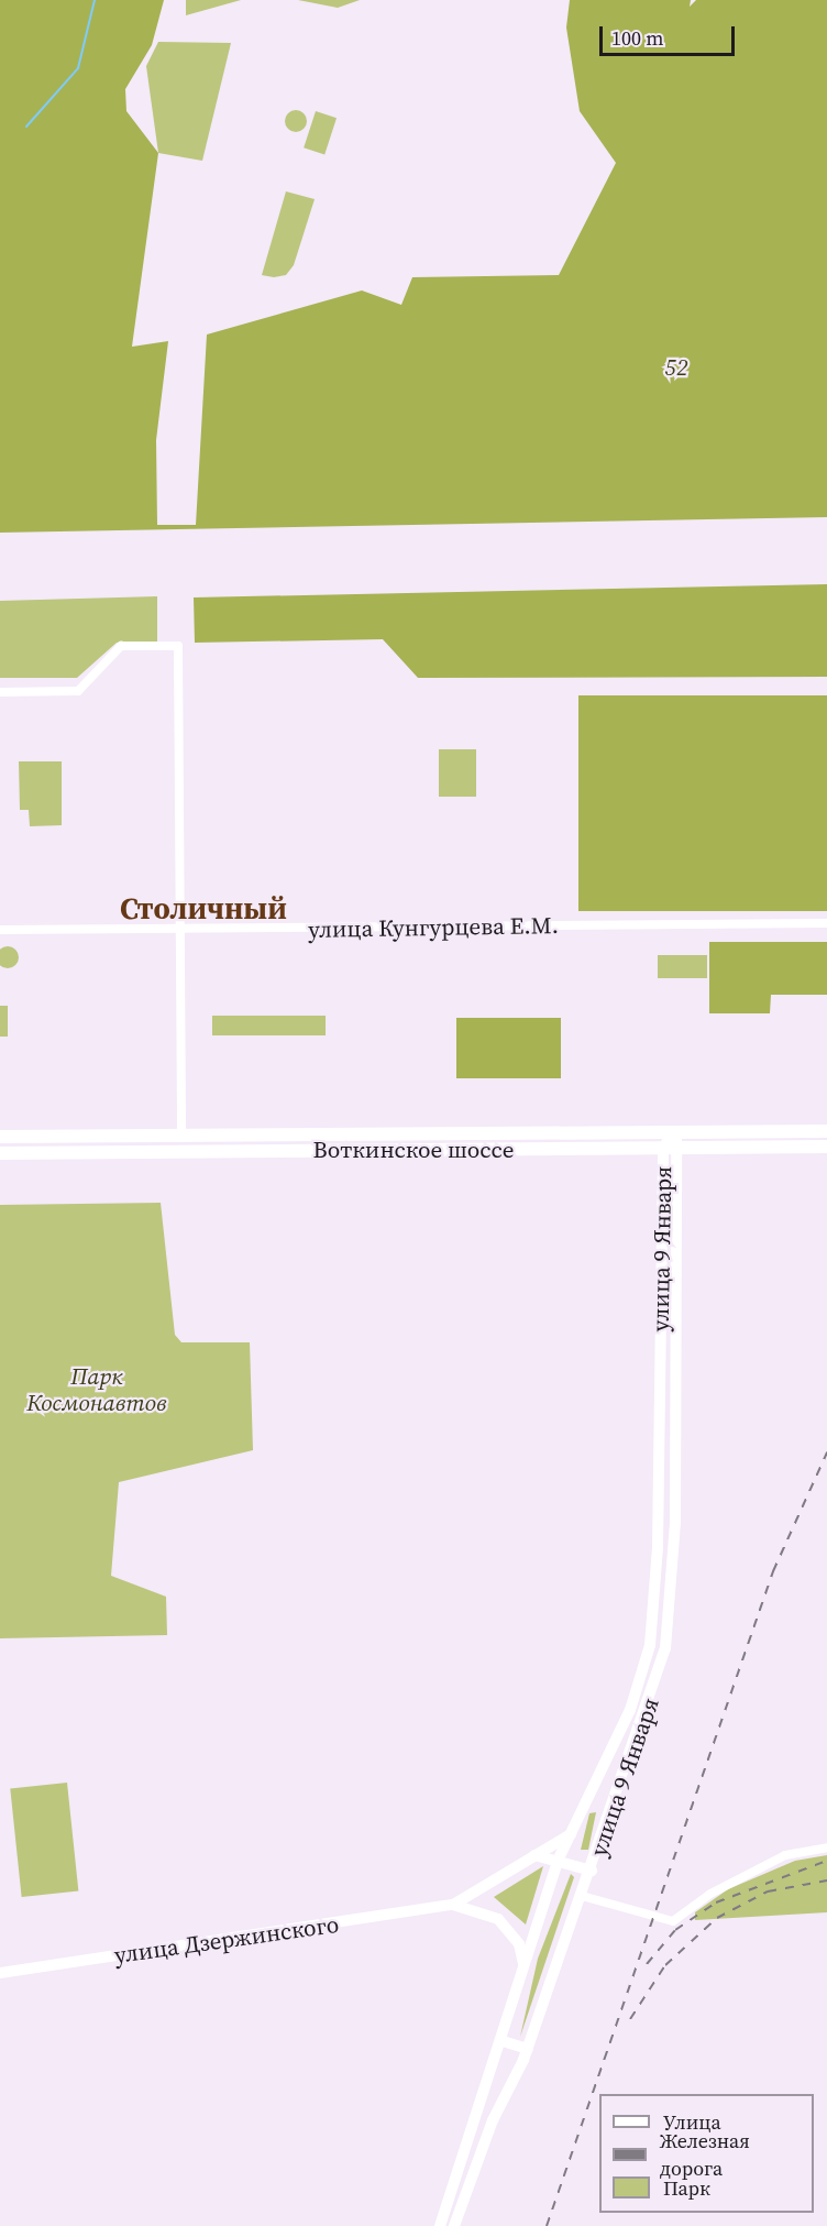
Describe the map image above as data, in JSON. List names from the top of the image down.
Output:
{
  "streets": {
    "main road": ["Воткинское шоссе", "улица 9 Января", "улица Дзержинского"],
    "street": ["улица Кунгурцева Е.М."]
  },
  "crossings": [
    ["Воткинское шоссе", "улица 9 Января"],
    ["улица 9 Января", "улица Дзержинского"]
  ],
  "districts": ["Столичный"],
  "parks": ["52", "Парк Космонавтов"],
  "legend": ["Улица", "Железная дорога", "Парк"],
  "scale_bar": "100 m"
}
